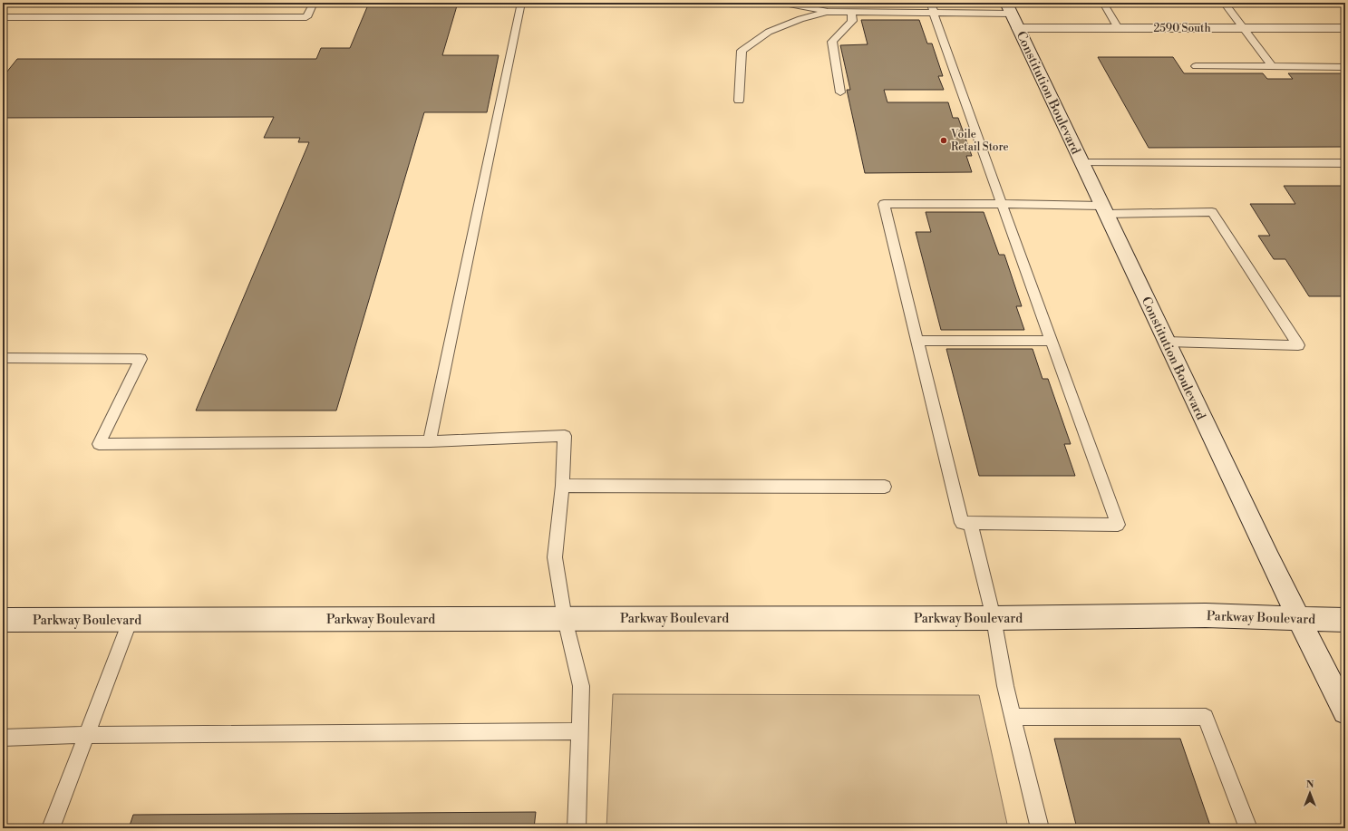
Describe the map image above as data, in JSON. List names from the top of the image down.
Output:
{
  "streets": {
    "street": ["2590 South", "Constitution Boulevard", "Parkway Boulevard"]
  },
  "crossings": [
    ["2590 South", "Constitution Boulevard"],
    ["Constitution Boulevard", "Parkway Boulevard"]
  ],
  "places": ["Voile Retail Store"],
  "north": "top"
}
